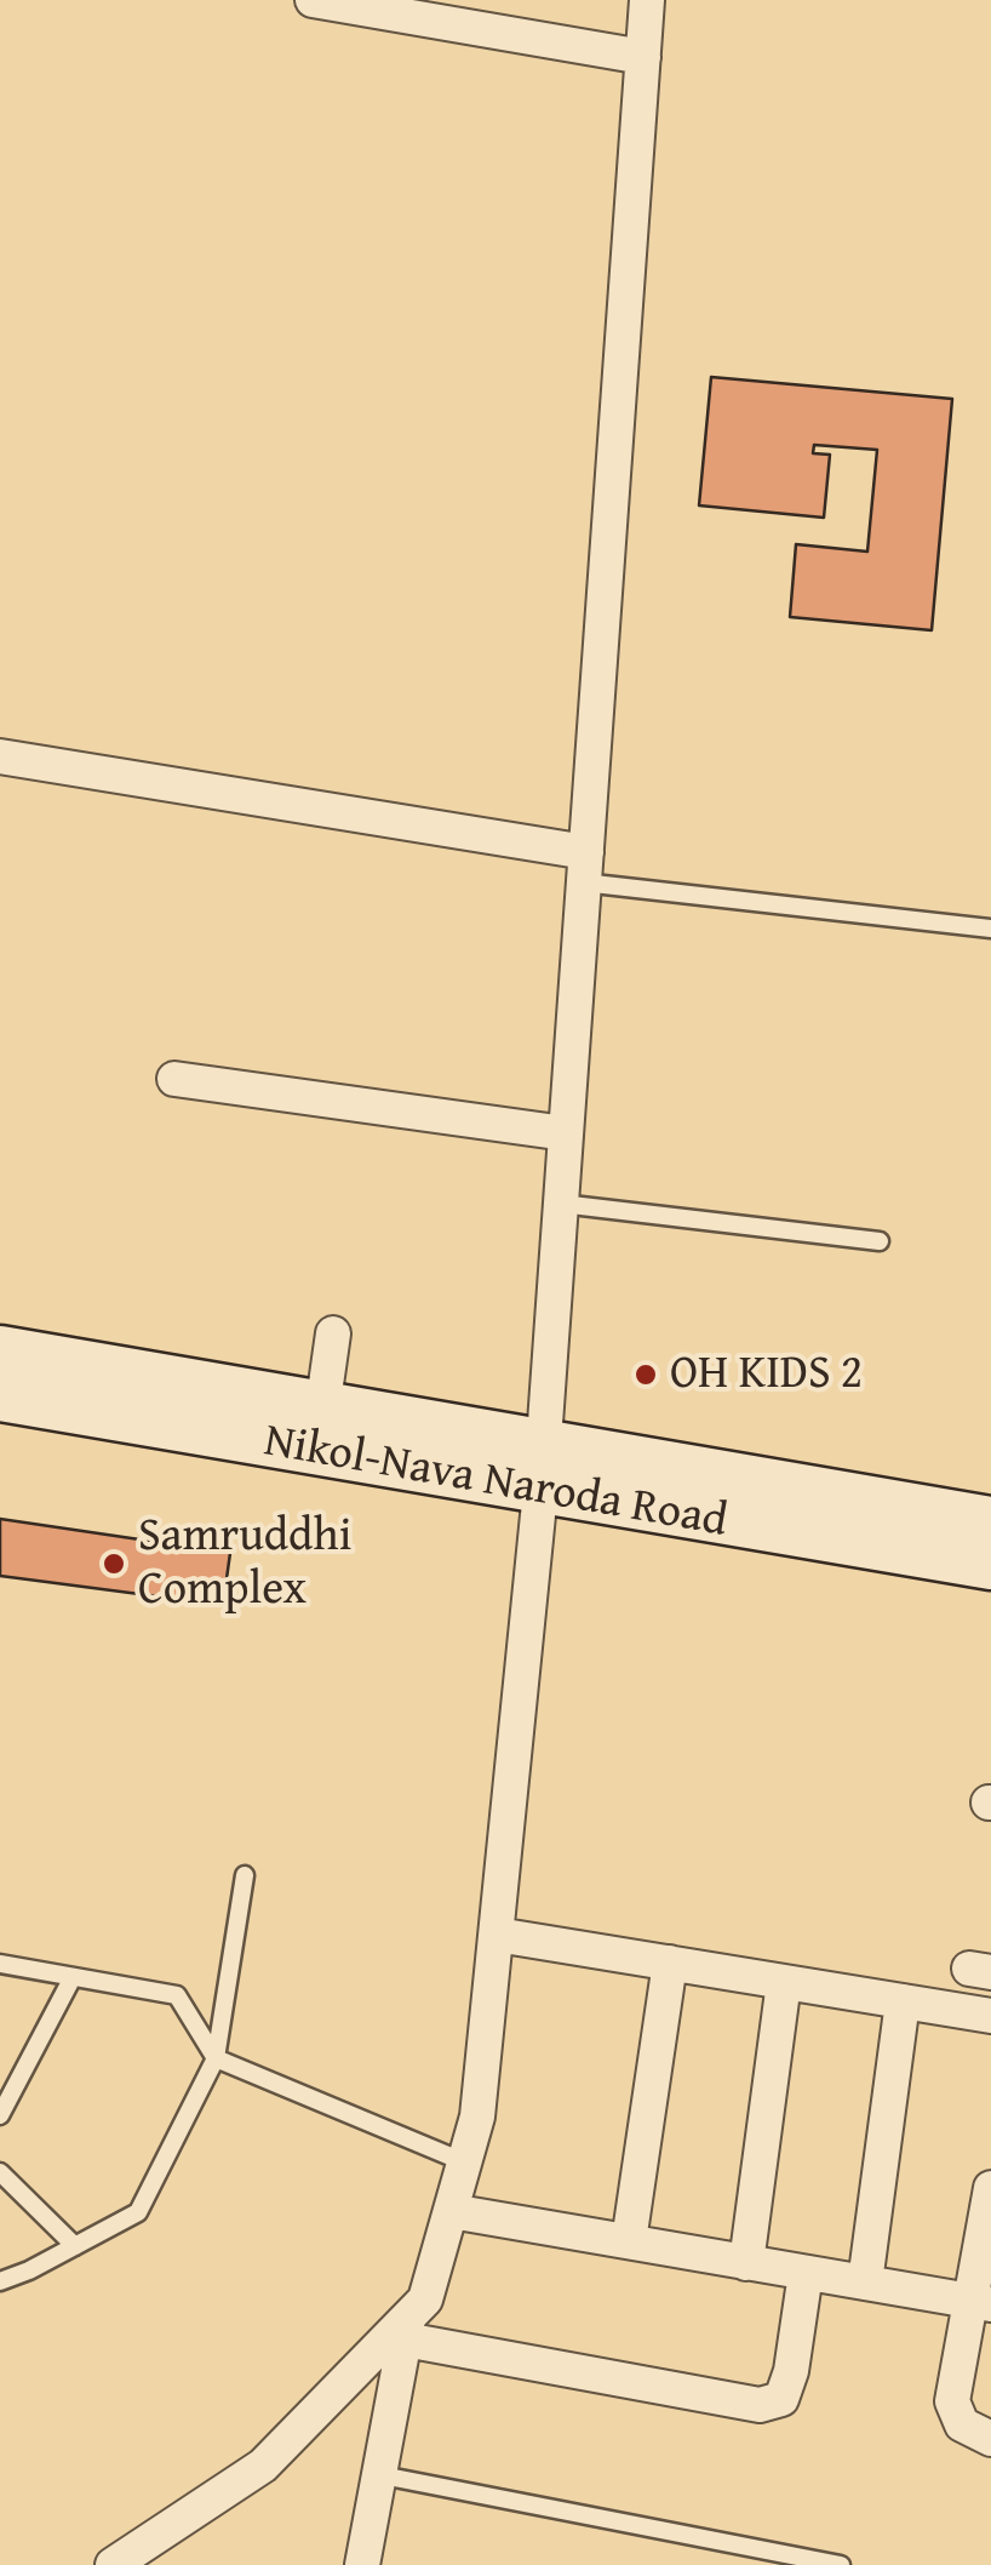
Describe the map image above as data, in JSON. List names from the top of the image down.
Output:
{
  "streets": {
    "street": ["Nikol-Nava Naroda Road"]
  },
  "places": ["OH KIDS 2", "Samruddhi Complex"]
}
